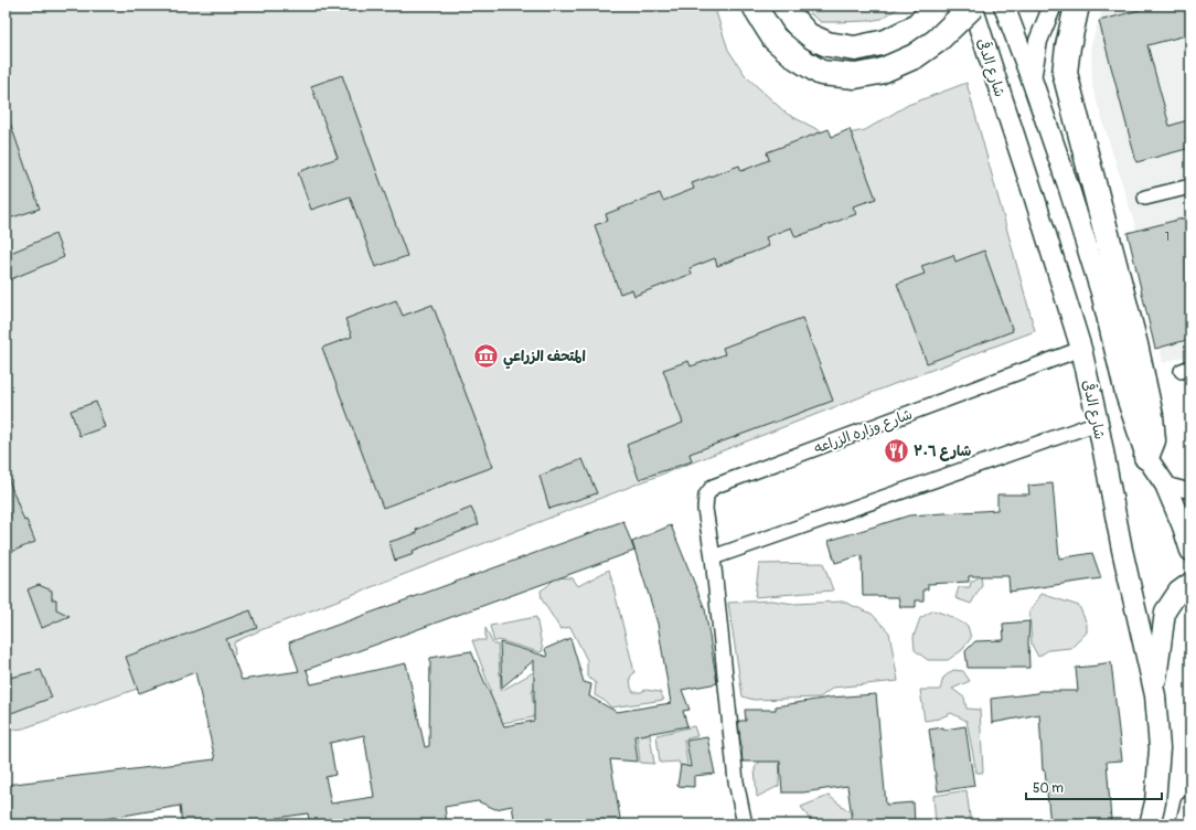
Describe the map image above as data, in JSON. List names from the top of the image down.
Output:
{
  "streets": {
    "main road": ["شارع الدقى"],
    "street": ["شارع وزاره الزراعه"]
  },
  "crossings": [
    ["شارع الدقى", "شارع وزاره الزراعه"]
  ],
  "places": {
    "museum": ["المتحف الزراعي"],
    "restaurant": ["شارع ٣٠٦"]
  },
  "house_numbers": ["1"],
  "scale_bar": "50 m"
}
